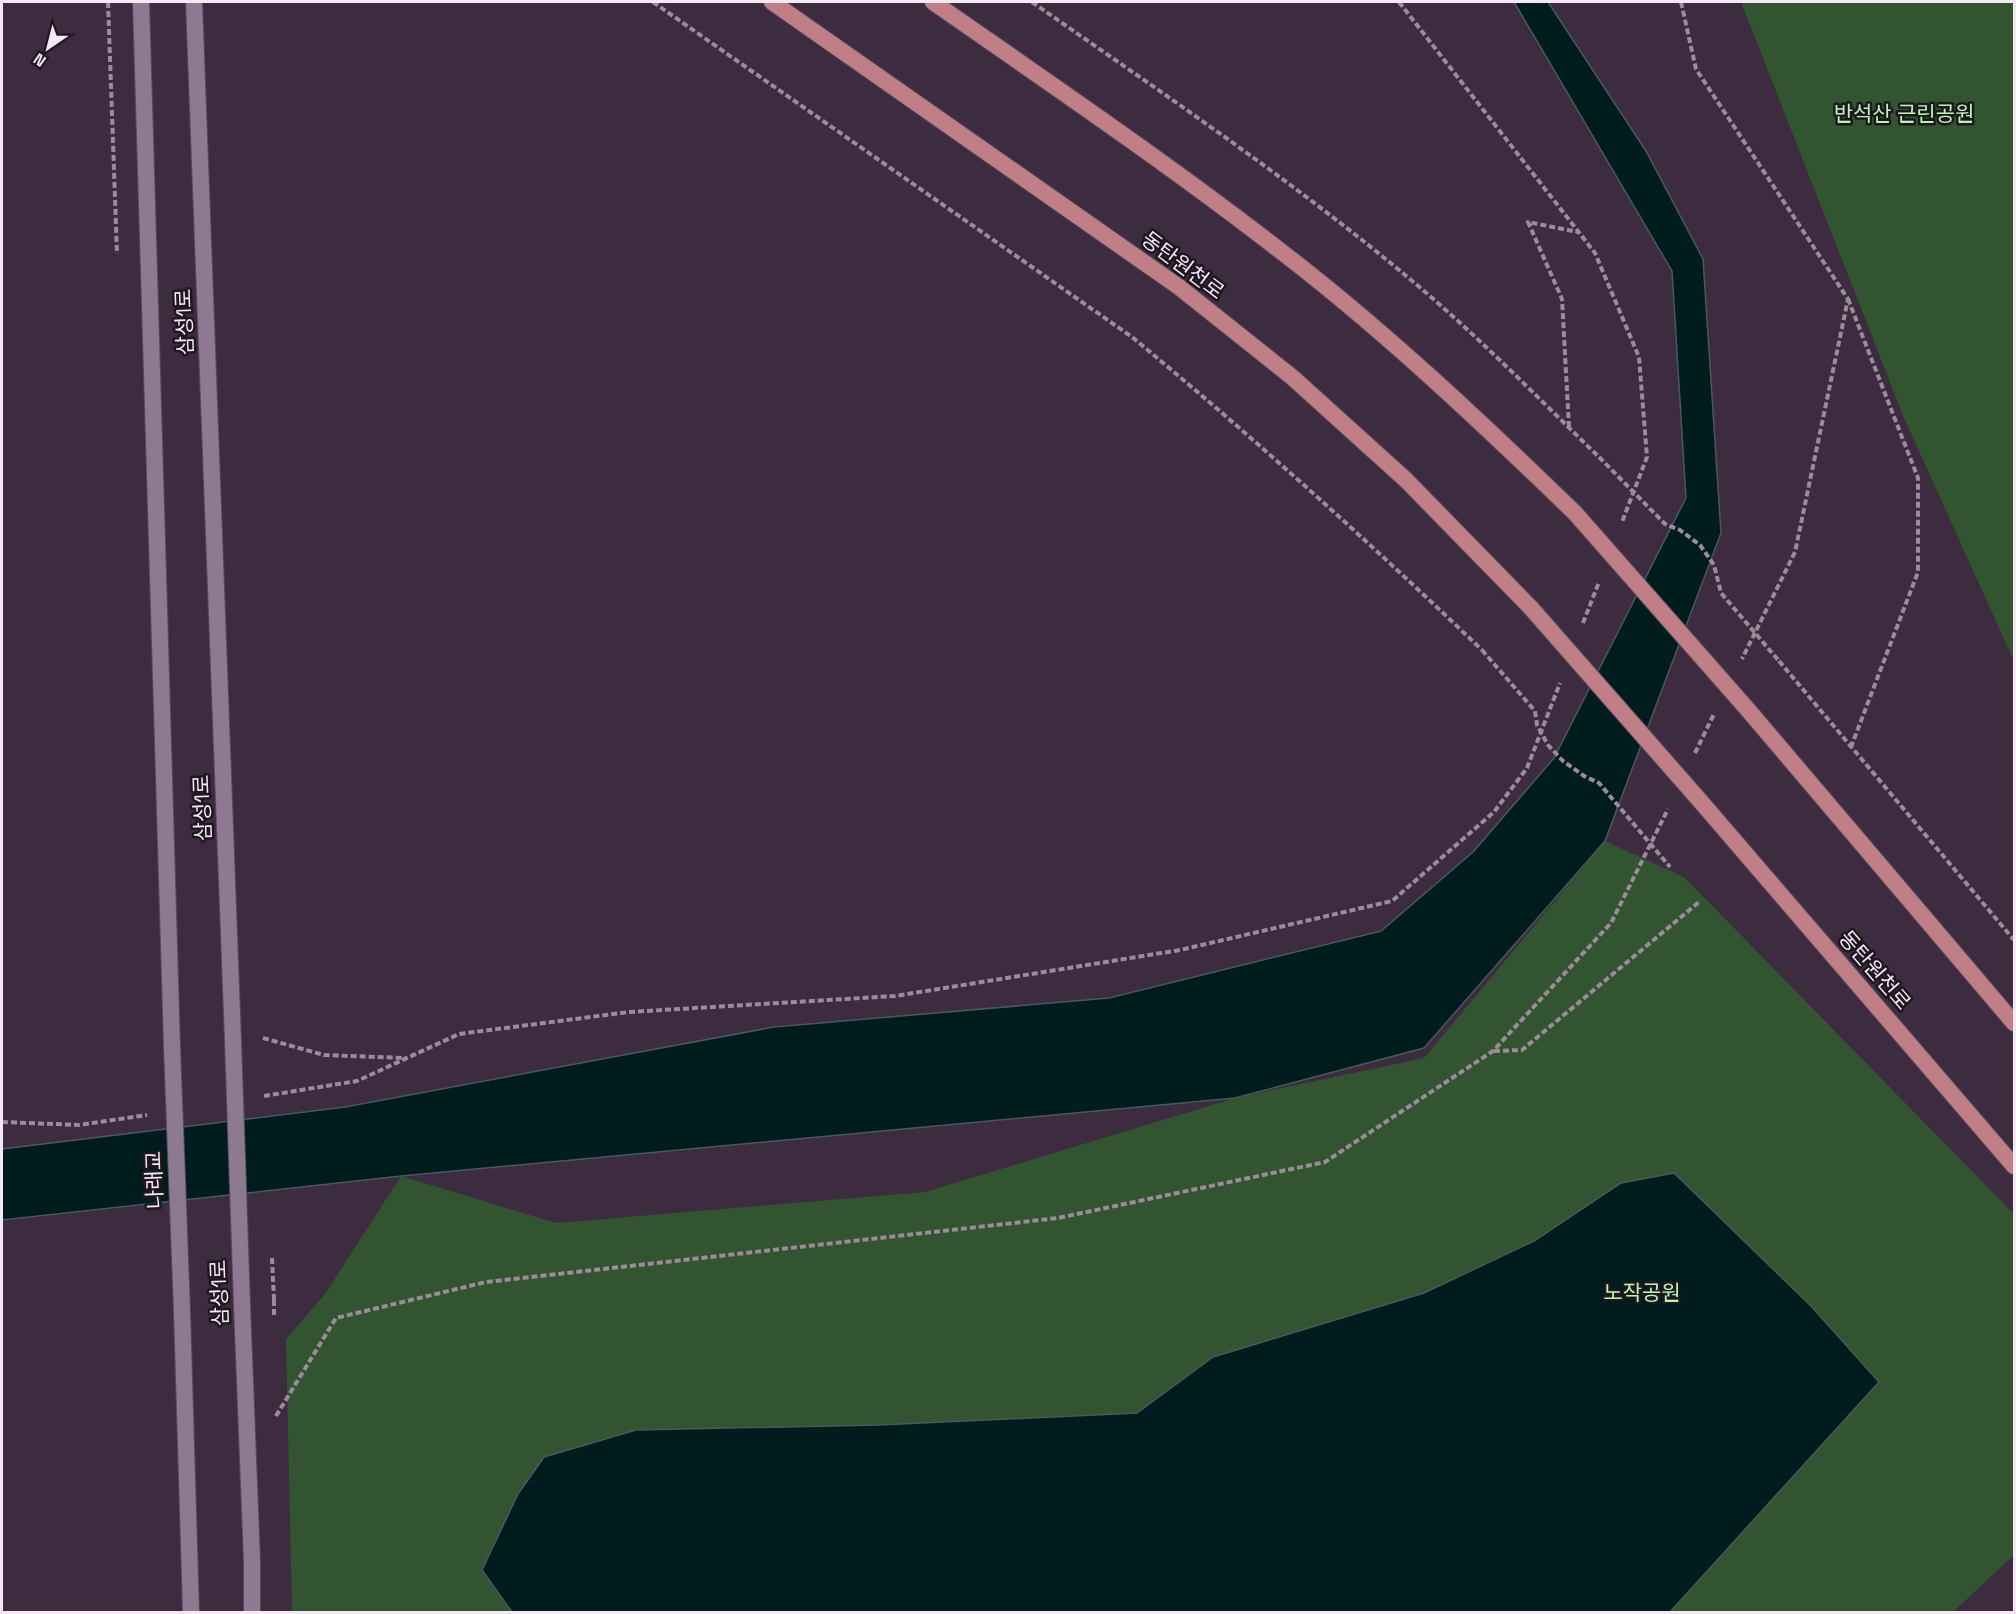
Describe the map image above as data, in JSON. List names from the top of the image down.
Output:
{
  "streets": {
    "main road": ["동탄원천로"],
    "street": ["삼성1로", "나래교"]
  },
  "crossings": [
    ["삼성1로", "나래교"]
  ],
  "parks": ["반석산 근린공원", "노작공원"],
  "north": "bottom left"
}
